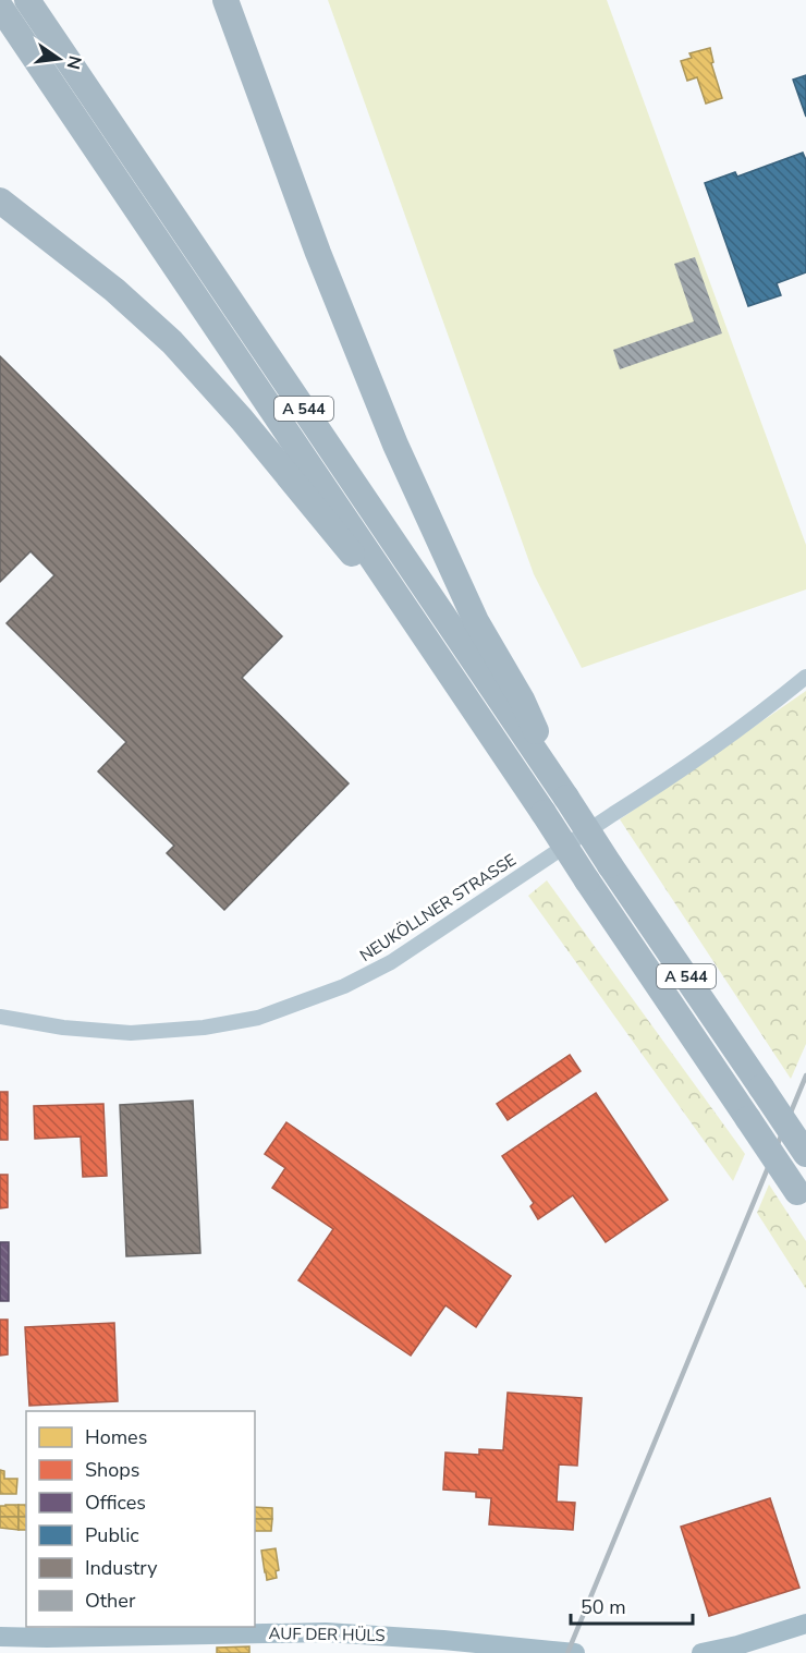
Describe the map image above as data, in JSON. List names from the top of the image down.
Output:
{
  "streets": {
    "highway": ["A 544"],
    "street": ["NEUKÖLLNER STRASSE", "AUF DER HÜLS"]
  },
  "legend": [
    "Homes",
    "Shops",
    "Offices",
    "Public",
    "Industry",
    "Other"
  ],
  "scale_bar": "50 m",
  "north": "right"
}
